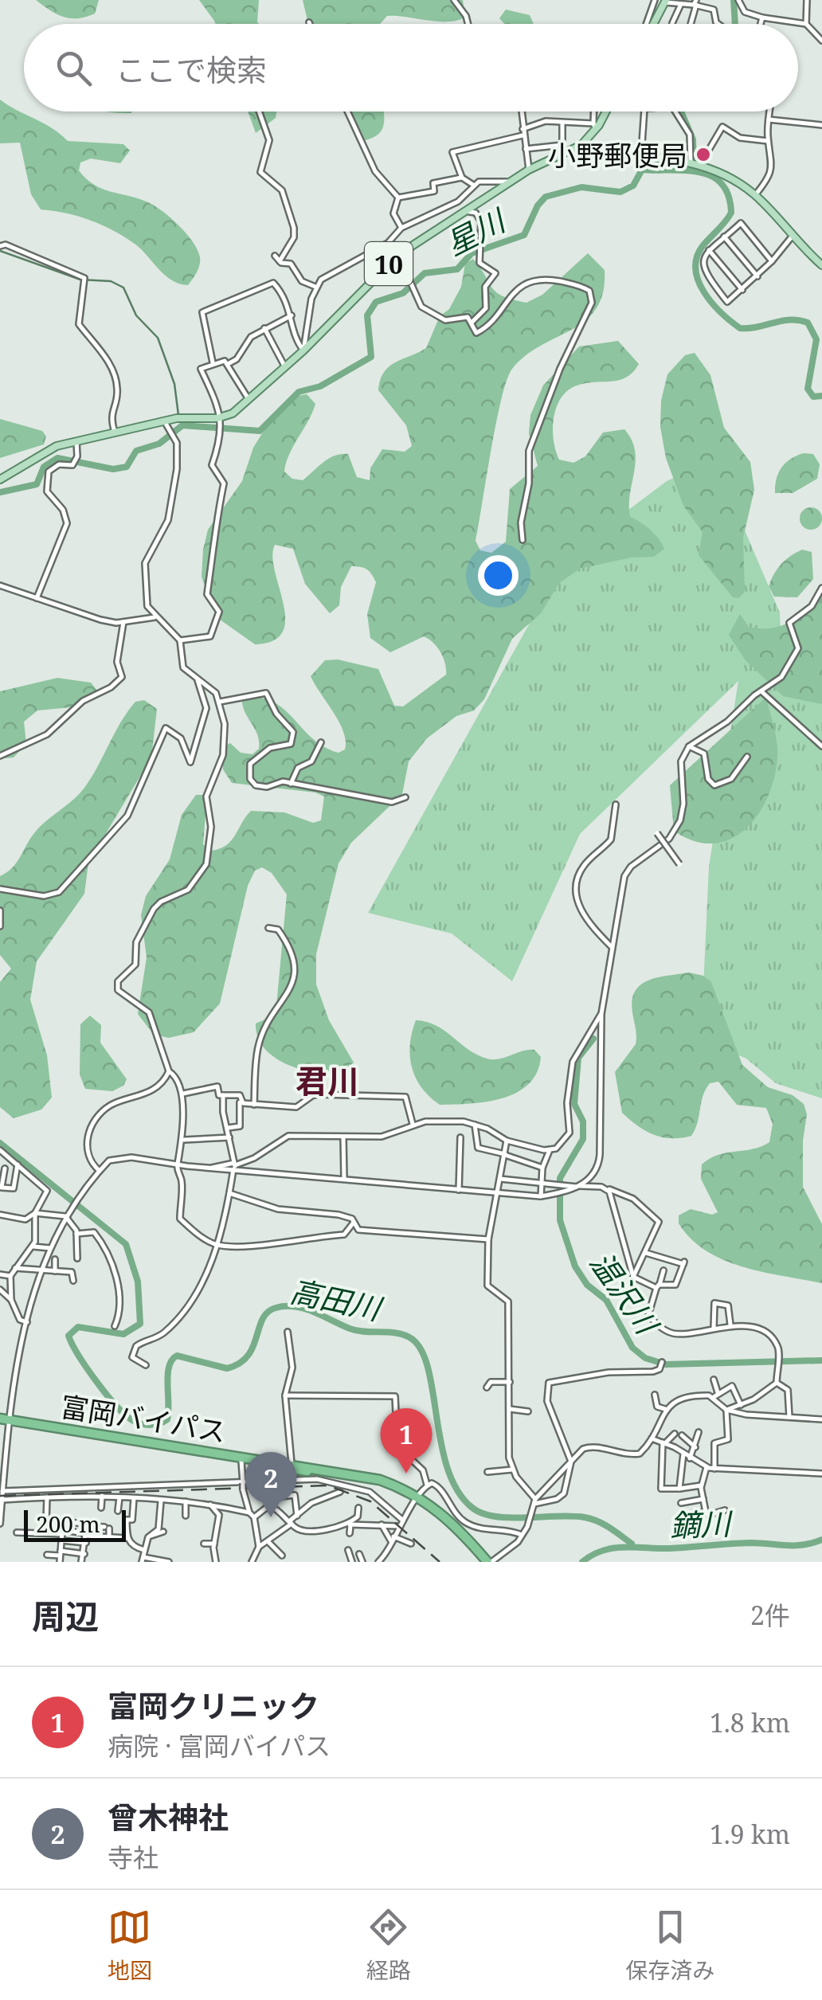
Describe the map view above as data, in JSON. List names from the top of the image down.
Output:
{
  "streets": {
    "highway": ["富岡バイパス"],
    "main road": ["10"]
  },
  "districts": ["君川"],
  "water": [
    "星川",
    "温沢川",
    "高田川",
    "鏑川"
  ],
  "places": ["小野郵便局"],
  "scale_bar": "200 m",
  "page": {
    "search": "ここで検索",
    "pins": ["1", "2"],
    "scale": "200 m",
    "heading": ["周辺", "2件"],
    "list": [
      {
        "mark": "1",
        "name": "富岡クリニック",
        "note": "病院 · 富岡バイパス",
        "value": "1.8 km"
      },
      {
        "mark": "2",
        "name": "曾木神社",
        "note": "寺社",
        "value": "1.9 km"
      }
    ],
    "nav": ["地図", "経路", "保存済み"]
  }
}
